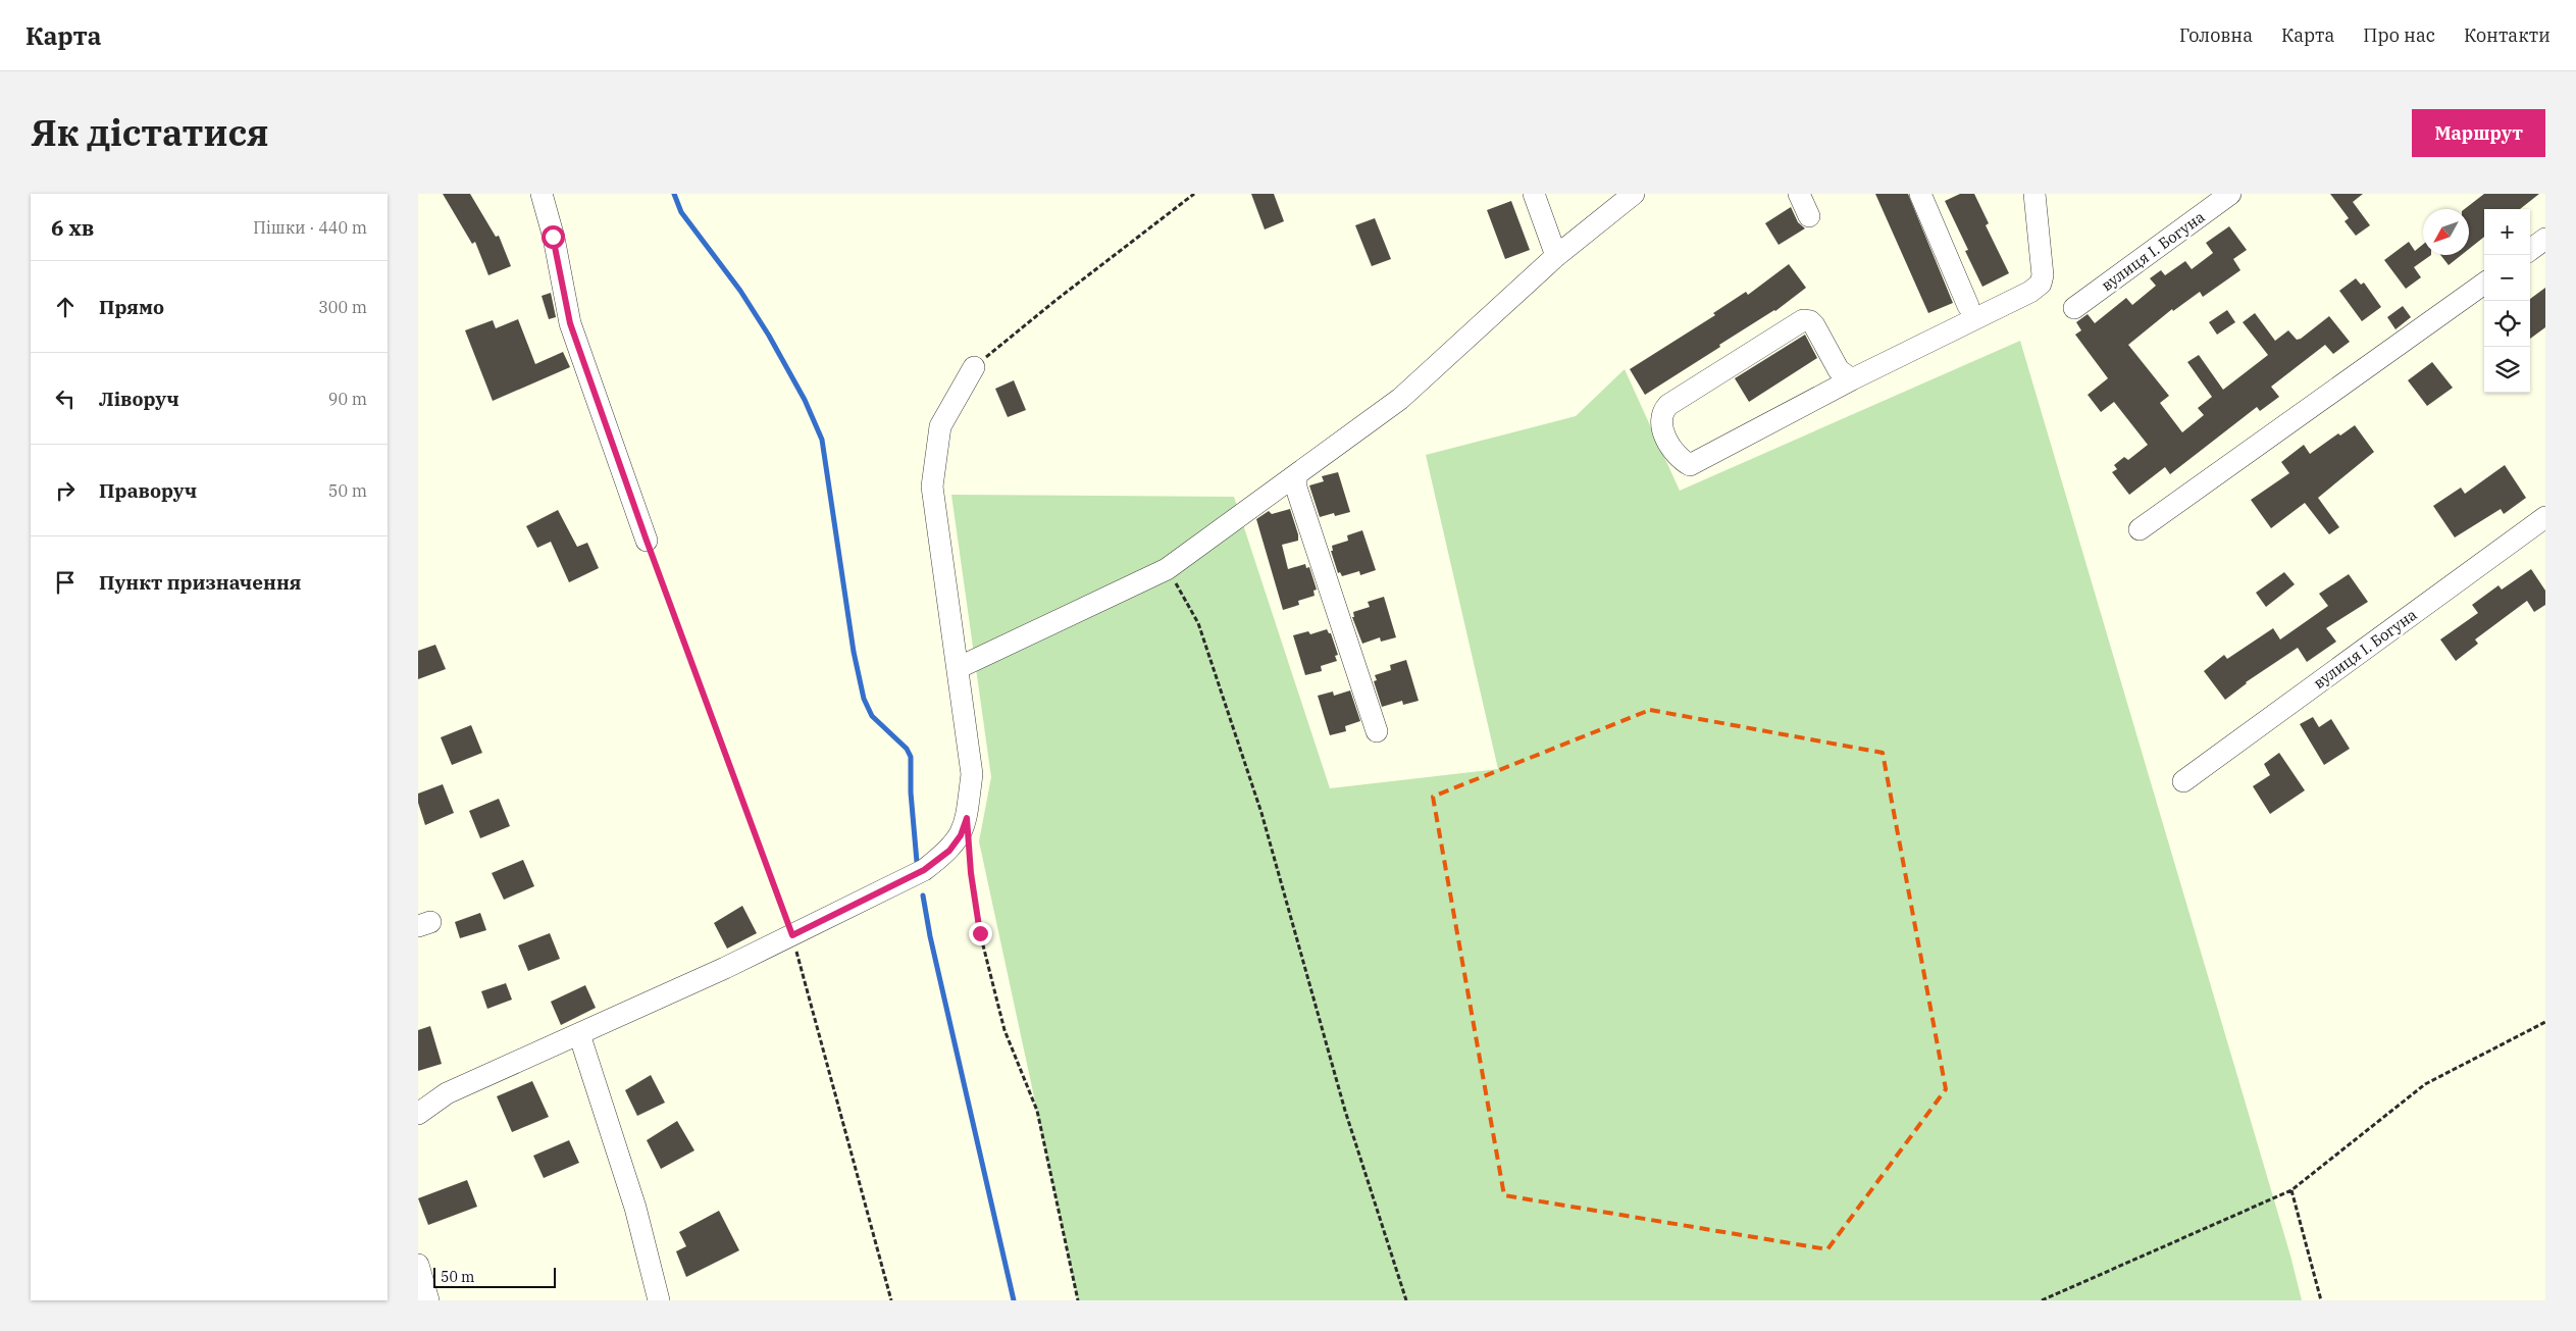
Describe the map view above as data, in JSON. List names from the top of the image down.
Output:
{
  "streets": {
    "street": ["вулиця І. Богуна"]
  },
  "scale_bar": "50 m",
  "north": "bottom left",
  "page": {
    "header": "Карта",
    "nav": [
      "Головна",
      "Карта",
      "Про нас",
      "Контакти"
    ],
    "title": "Як дістатися",
    "buttons": "Маршрут",
    "heading": ["6 хв", "Пішки · 440 m"],
    "map_buttons": ["+", "−"],
    "list": [
      ["Прямо", "300 m"],
      ["Ліворуч", "90 m"],
      ["Праворуч", "50 m"],
      "Пункт призначення"
    ],
    "scale": "50 m"
  }
}
